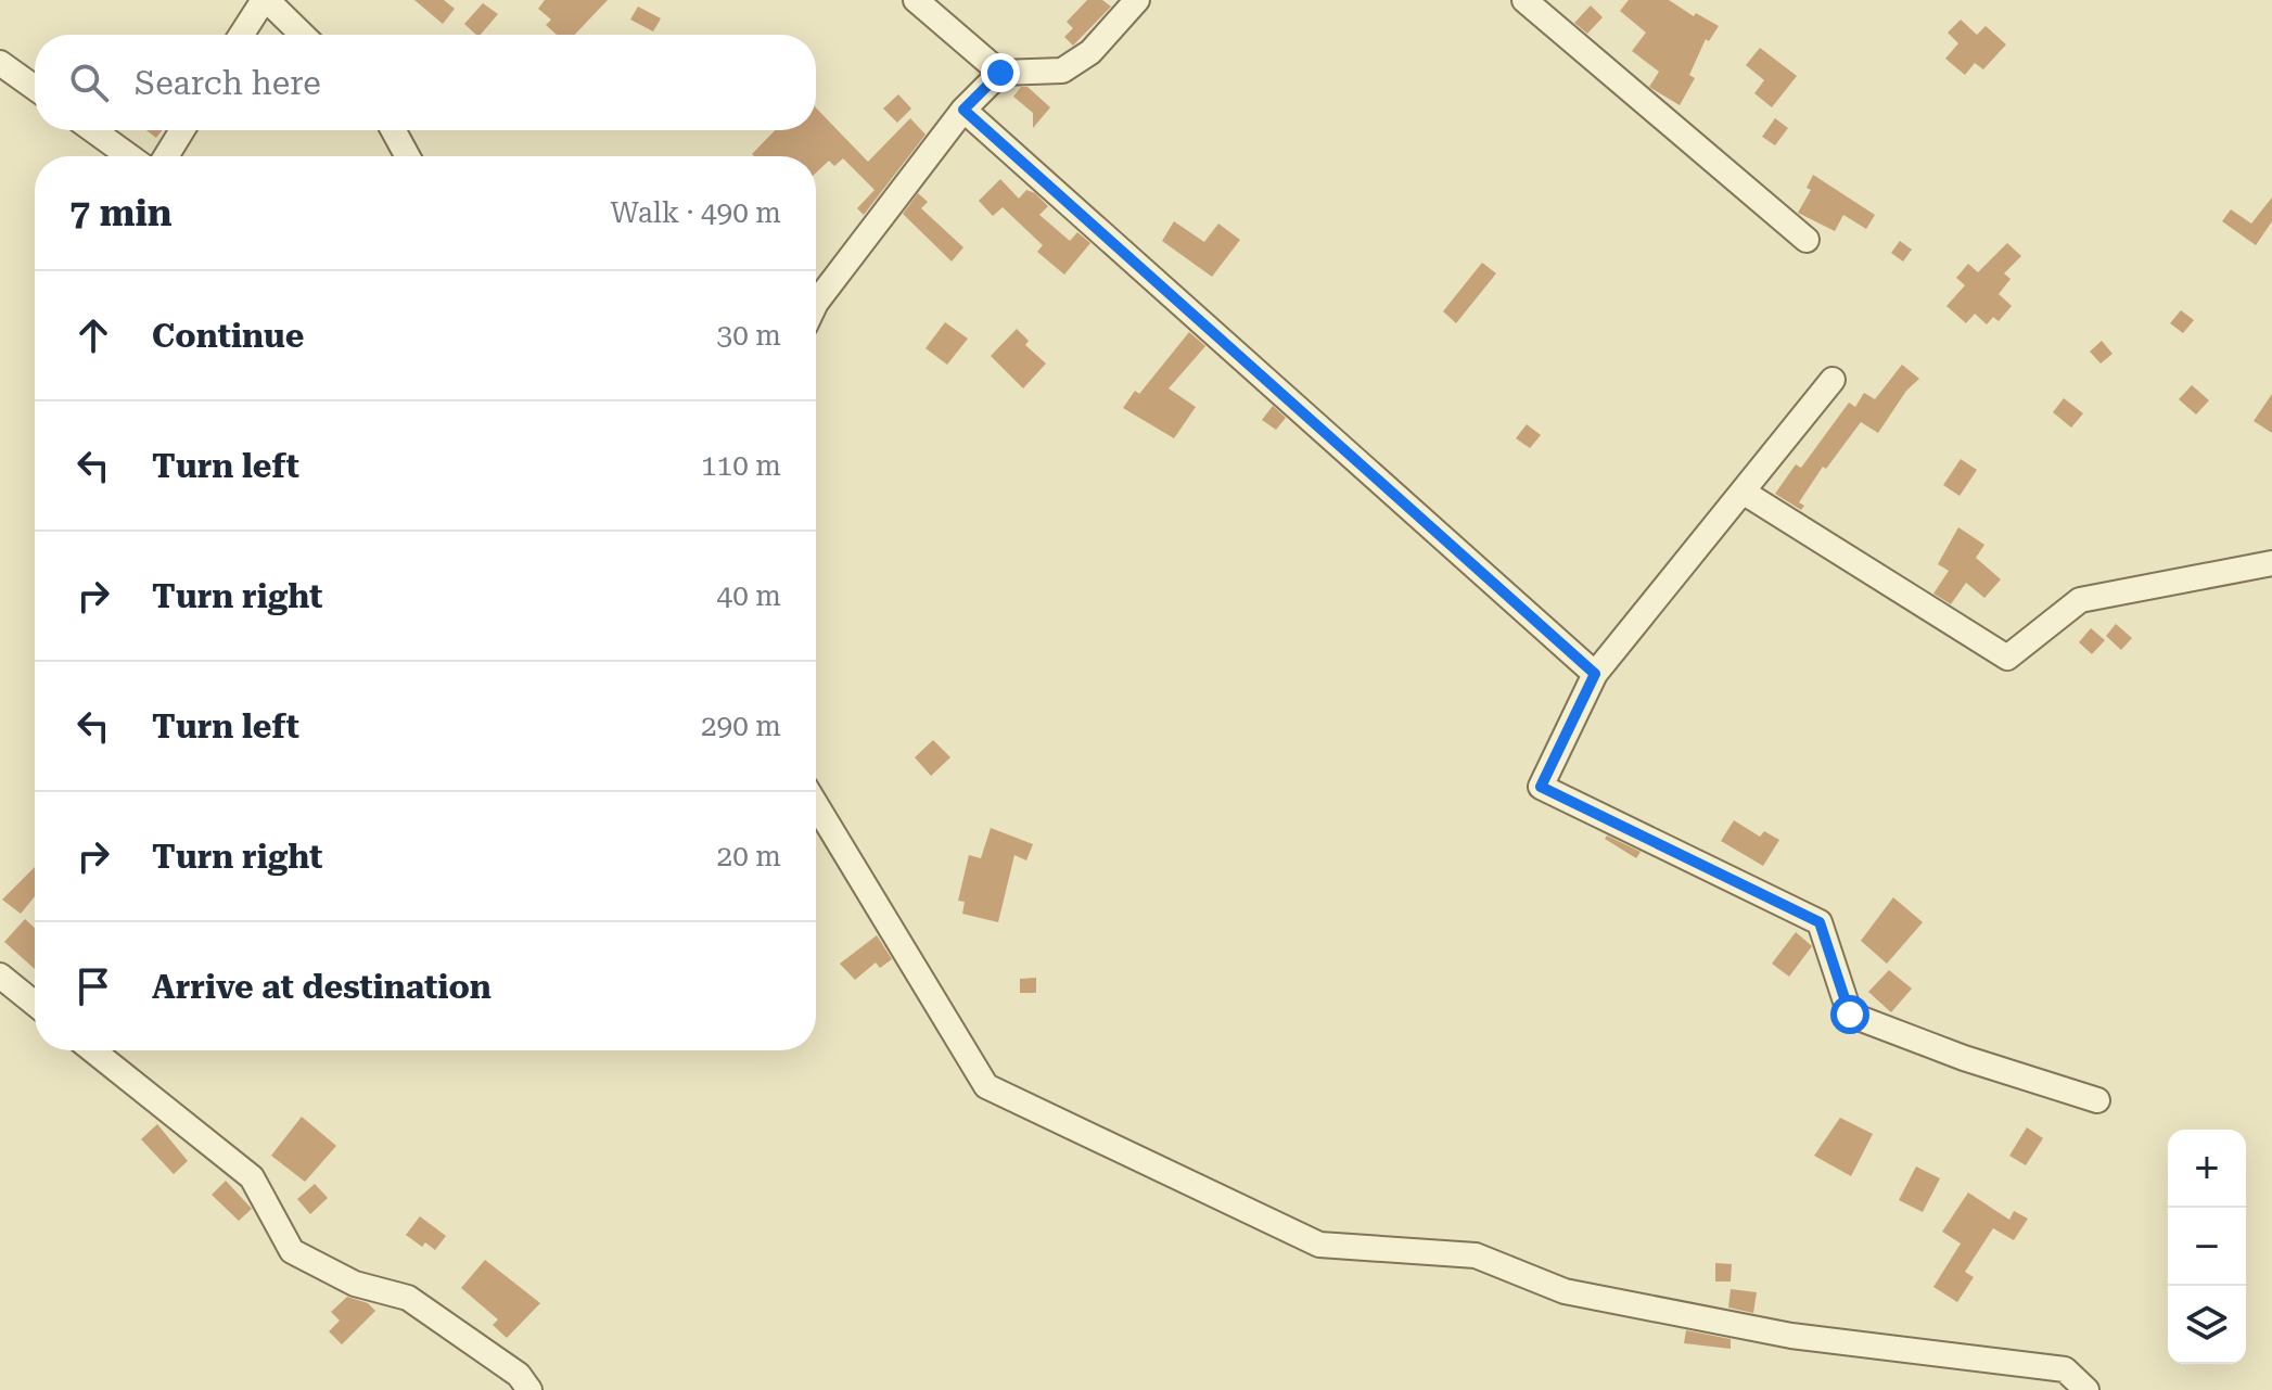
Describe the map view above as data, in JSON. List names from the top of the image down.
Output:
{
  "page": {
    "search": "Search here",
    "heading": ["7 min", "Walk · 490 m"],
    "list": [
      ["Continue", "30 m"],
      ["Turn left", "110 m"],
      ["Turn right", "40 m"],
      ["Turn left", "290 m"],
      ["Turn right", "20 m"],
      "Arrive at destination"
    ],
    "map_buttons": ["+", "−"]
  }
}
